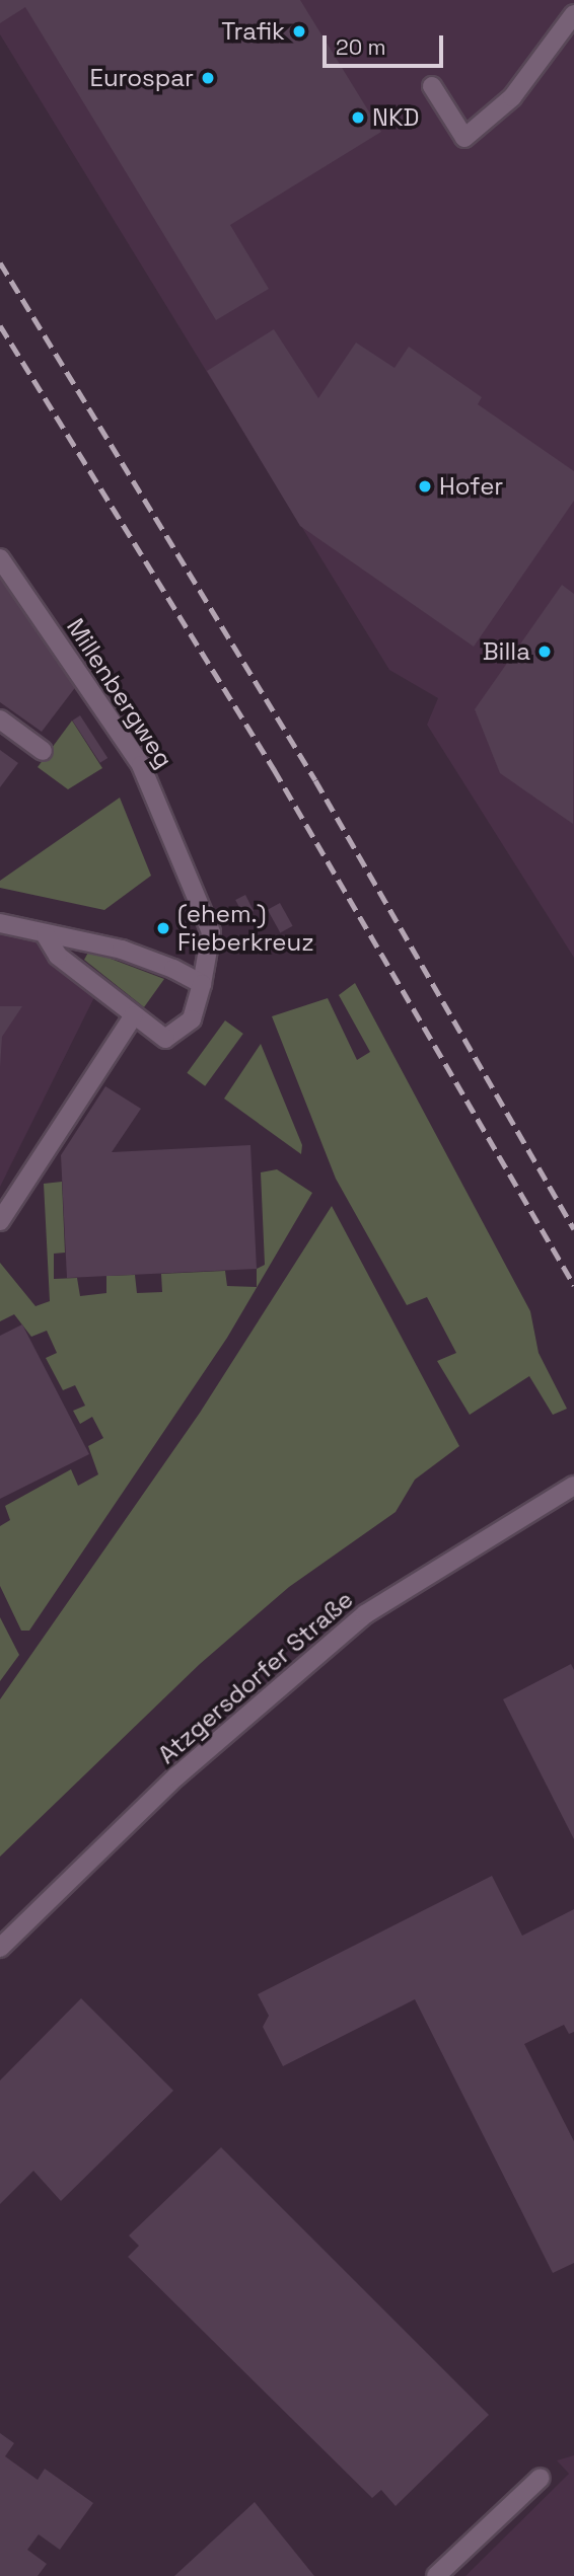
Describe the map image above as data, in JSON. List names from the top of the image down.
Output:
{
  "streets": {
    "street": ["Millenbergweg", "Atzgersdorfer Straße"]
  },
  "places": [
    "Trafik",
    "Eurospar",
    "NKD",
    "Hofer",
    "Billa",
    "(ehem.) Fieberkreuz"
  ],
  "scale_bar": "20 m"
}
